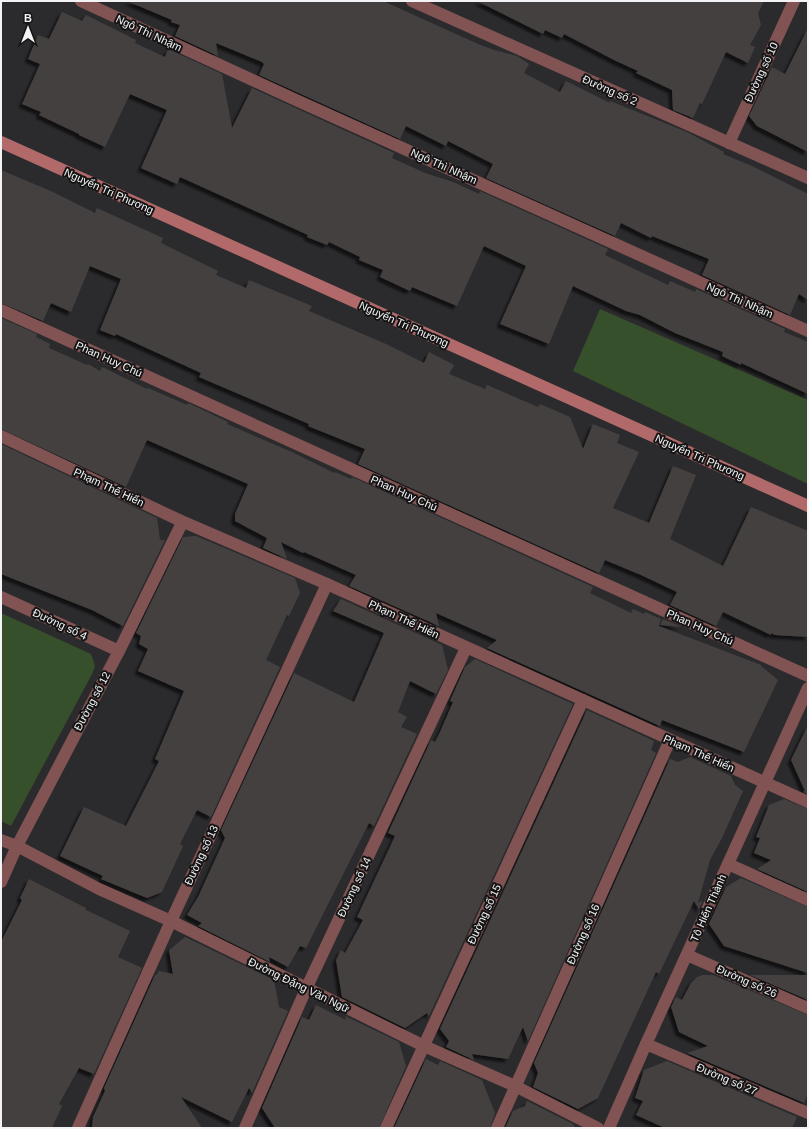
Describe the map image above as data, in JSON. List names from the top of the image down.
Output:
{
  "streets": {
    "street": [
      "Ngô Thì Nhậm",
      "Đường số 10",
      "Đường số 2",
      "Nguyển Tri Phương",
      "Phan Huy Chú",
      "Phạm Thế Hiển",
      "Đường số 4",
      "Đường số 12",
      "Đường số 13",
      "Đường số 14",
      "Tô Hiến Thành",
      "Đường số 15",
      "Đường số 16",
      "Đường số 26",
      "Đường Đặng Văn Ngữ",
      "Đường số 27"
    ]
  },
  "crossings": [
    ["Đường số 10", "Đường số 2"],
    ["Phạm Thế Hiển", "Đường số 12"],
    ["Phạm Thế Hiển", "Đường số 13"],
    ["Phạm Thế Hiển", "Đường số 14"],
    ["Phạm Thế Hiển", "Tô Hiến Thành"],
    ["Phạm Thế Hiển", "Đường số 15"],
    ["Phạm Thế Hiển", "Đường số 16"],
    ["Đường số 4", "Đường số 12"],
    ["Đường số 12", "Đường Đặng Văn Ngữ"],
    ["Đường số 13", "Đường Đặng Văn Ngữ"],
    ["Đường số 14", "Đường Đặng Văn Ngữ"],
    ["Tô Hiến Thành", "Đường số 26"],
    ["Tô Hiến Thành", "Đường số 27"],
    ["Đường số 15", "Đường Đặng Văn Ngữ"],
    ["Đường số 16", "Đường Đặng Văn Ngữ"]
  ],
  "north": "top"
}
